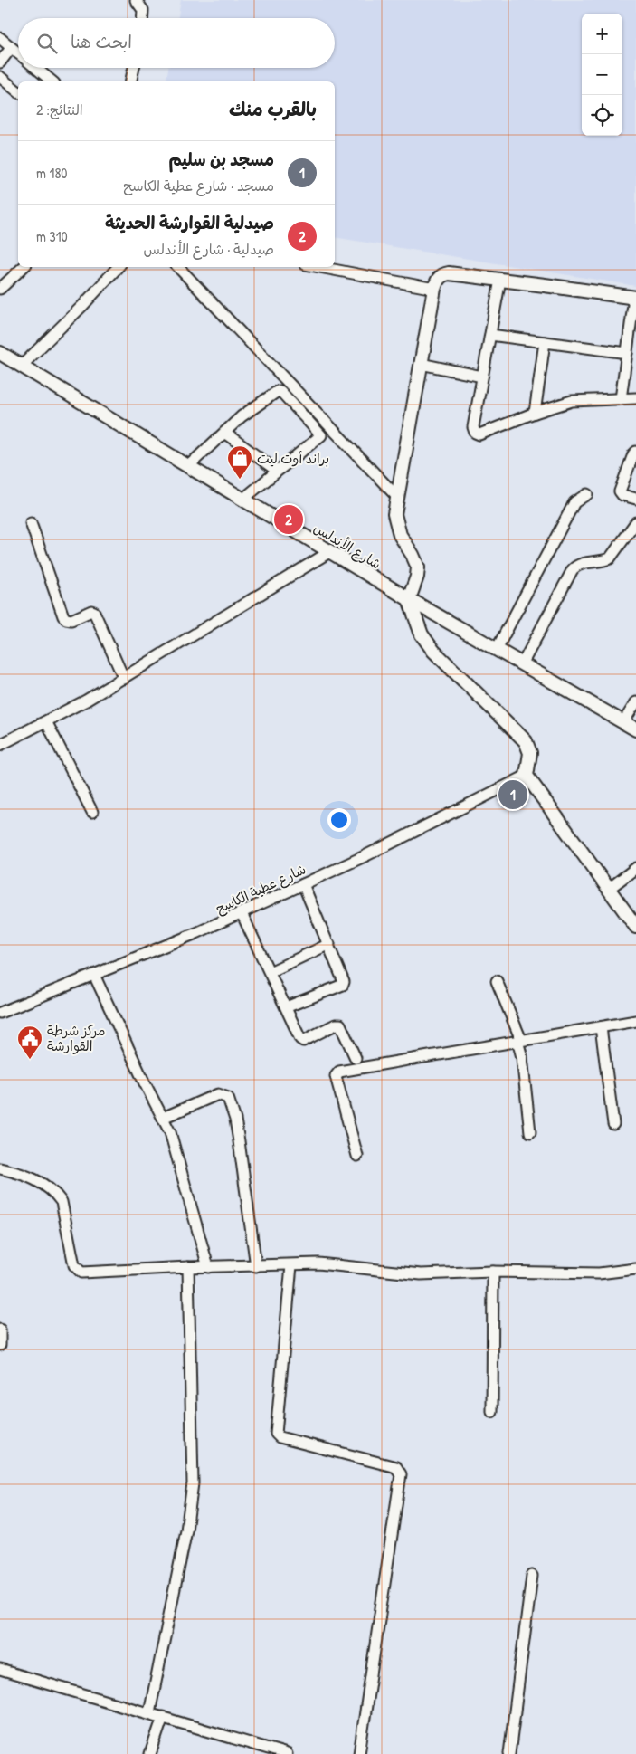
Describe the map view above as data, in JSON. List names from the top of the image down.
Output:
{
  "streets": {
    "main road": ["شارع الأندلس"],
    "street": ["شارع عطية الكاسح"]
  },
  "places": {
    "shop": ["براند أوت ليت"],
    "public building": ["مركز شرطة القوارشة"]
  },
  "page": {
    "map_buttons": ["+", "−"],
    "search": "ابحث هنا",
    "heading": ["بالقرب منك", "النتائج: 2"],
    "list": [
      {
        "mark": "1",
        "name": "مسجد بن سليم",
        "note": "مسجد · شارع عطية الكاسح",
        "value": "180 m"
      },
      {
        "mark": "2",
        "name": "صيدلية القوارشة الحديثة",
        "note": "صيدلية · شارع الأندلس",
        "value": "310 m"
      }
    ],
    "pins": ["2", "1"]
  }
}
